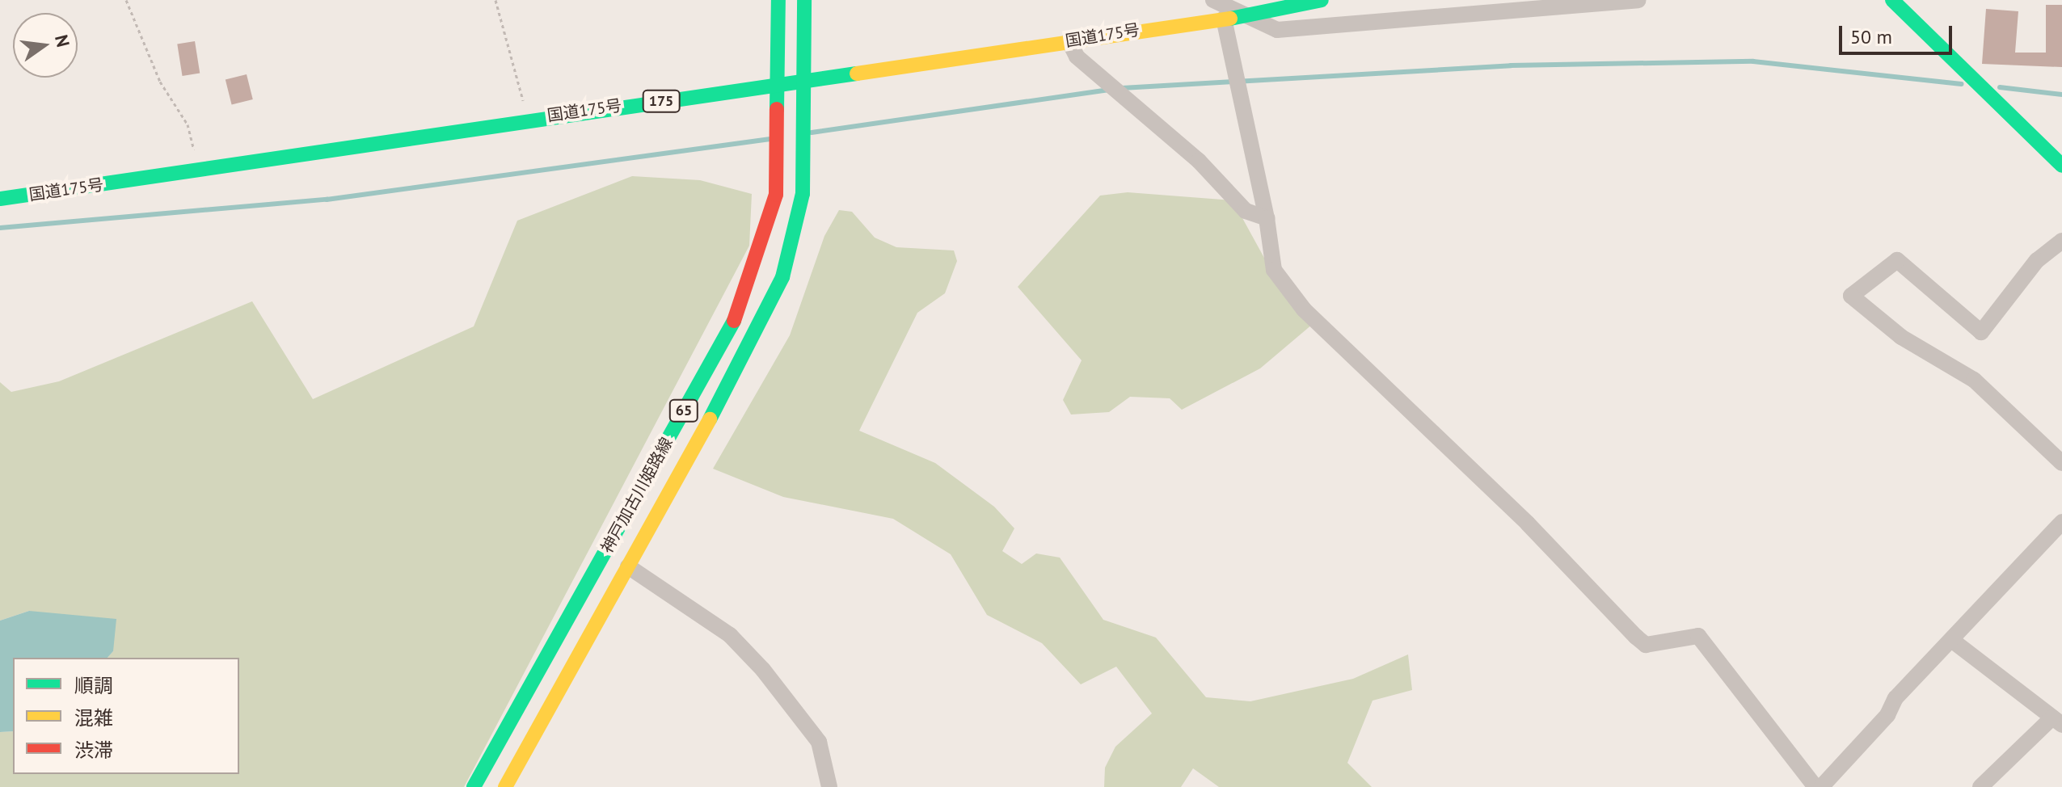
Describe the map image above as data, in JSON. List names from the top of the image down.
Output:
{
  "streets": {
    "main road": [
      "国道175号",
      "175",
      "65",
      "神戸加古川姫路線"
    ]
  },
  "crossings": [
    ["国道175号", "神戸加古川姫路線"]
  ],
  "legend": ["順調", "混雑", "渋滞"],
  "scale_bar": "50 m",
  "north": "right"
}
